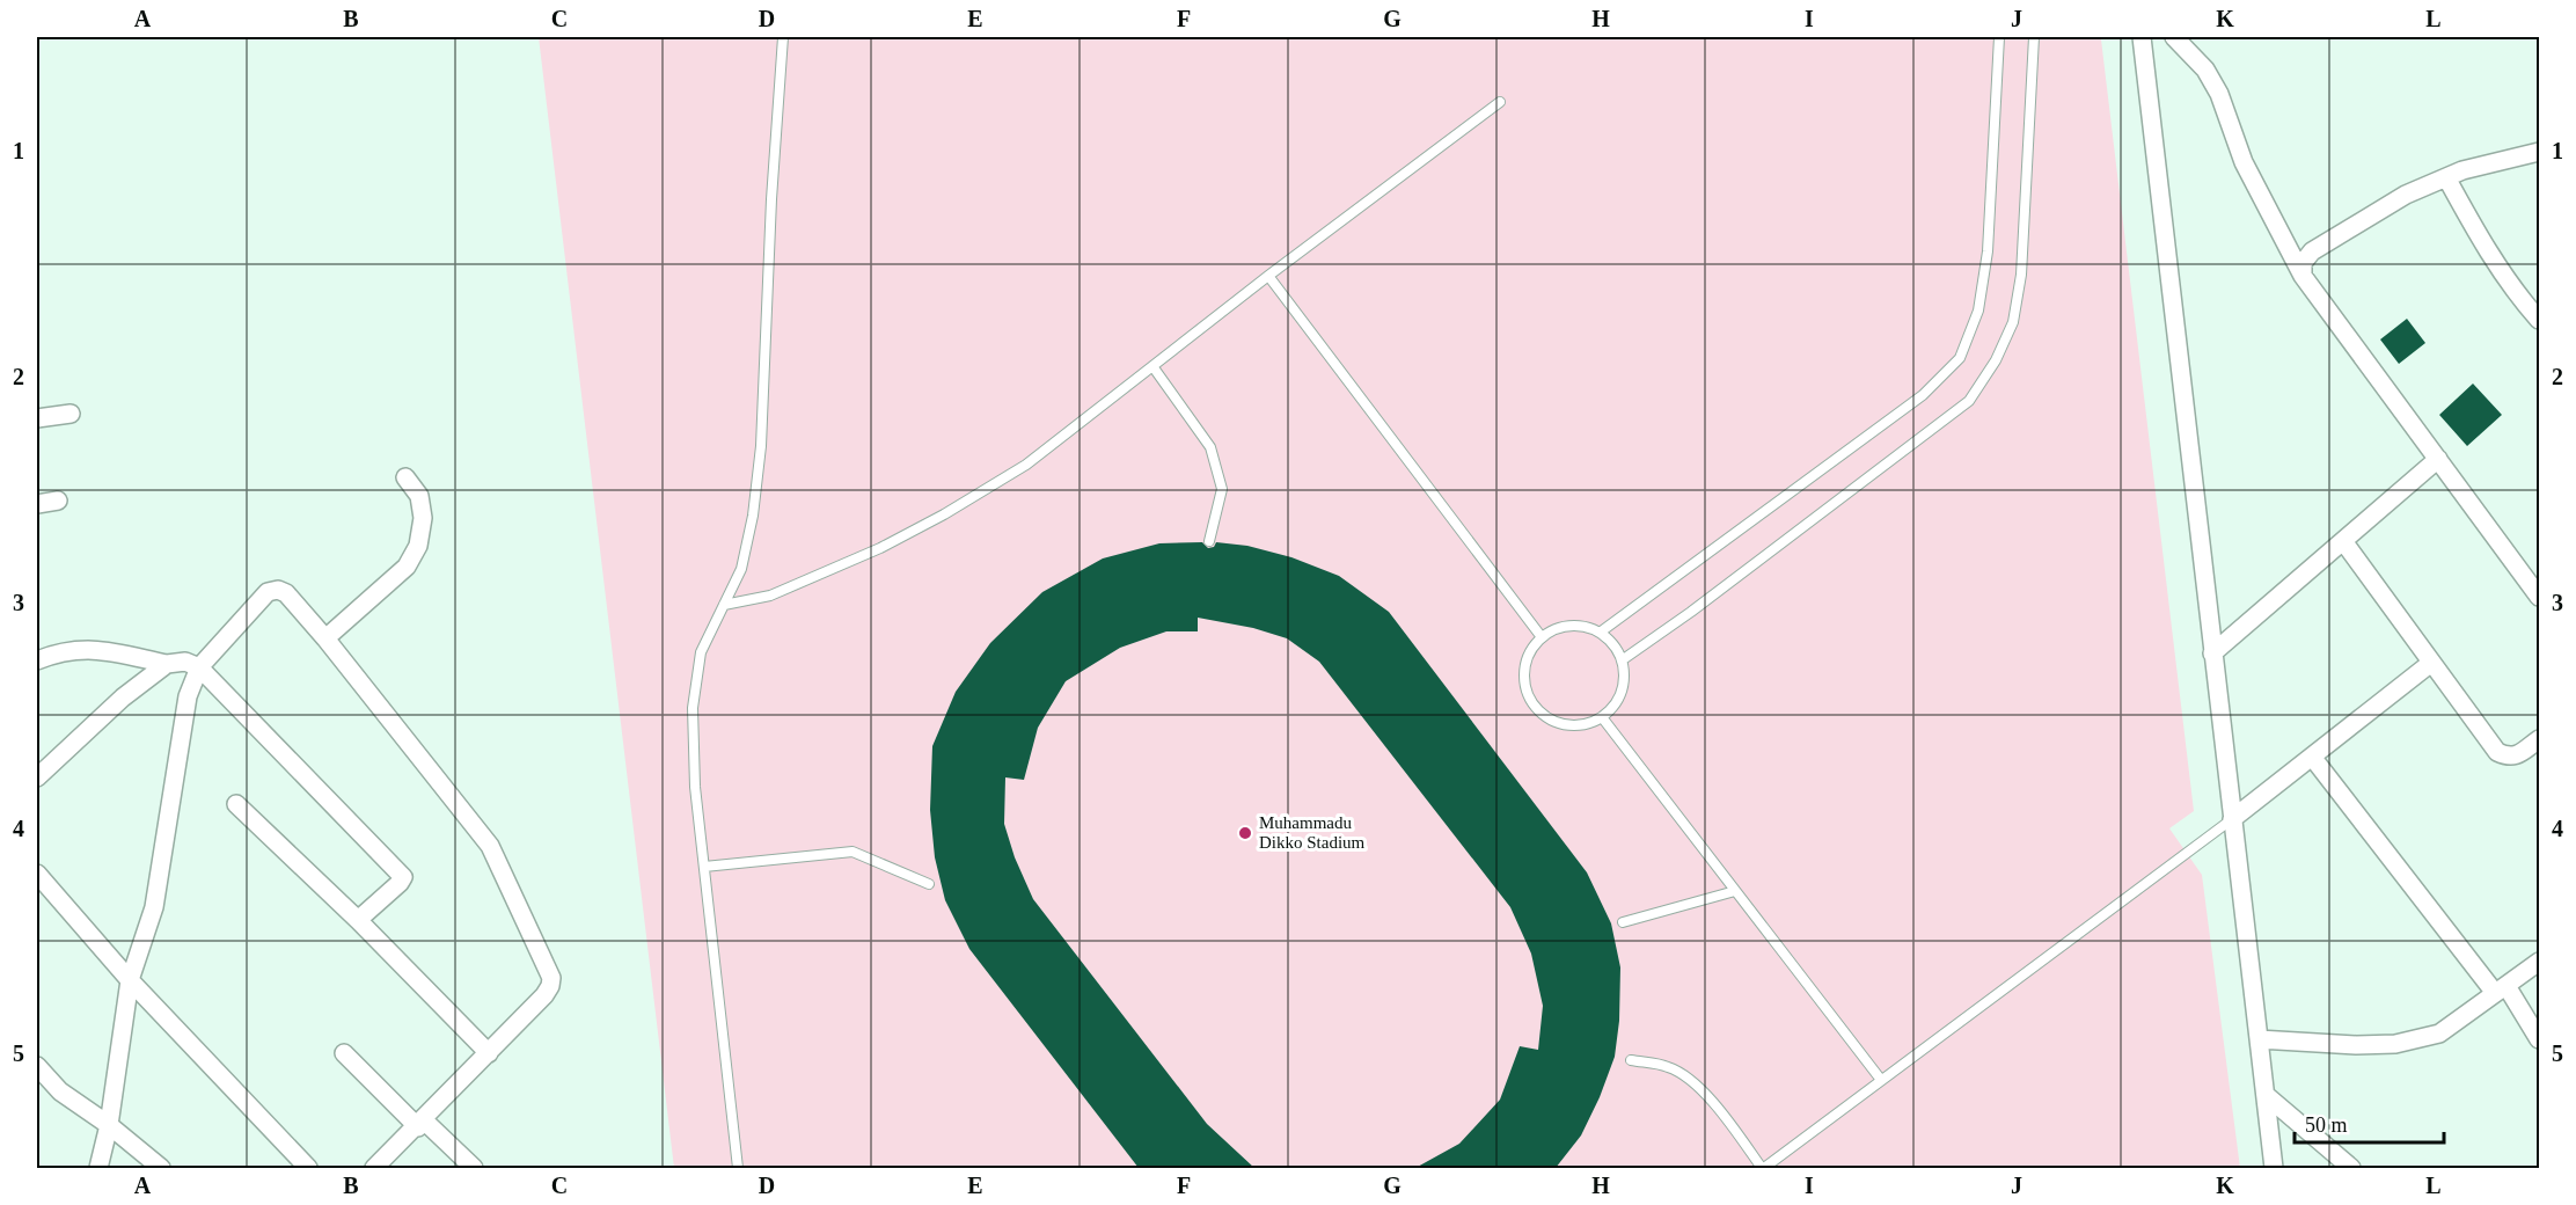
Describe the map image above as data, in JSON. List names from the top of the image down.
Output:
{
  "places": ["Muhammadu Dikko Stadium"],
  "scale_bar": "50 m",
  "grid": {
    "columns": [
      "A",
      "B",
      "C",
      "D",
      "E",
      "F",
      "G",
      "H",
      "I",
      "J",
      "K",
      "L"
    ],
    "rows": [
      "1",
      "2",
      "3",
      "4",
      "5"
    ]
  }
}
